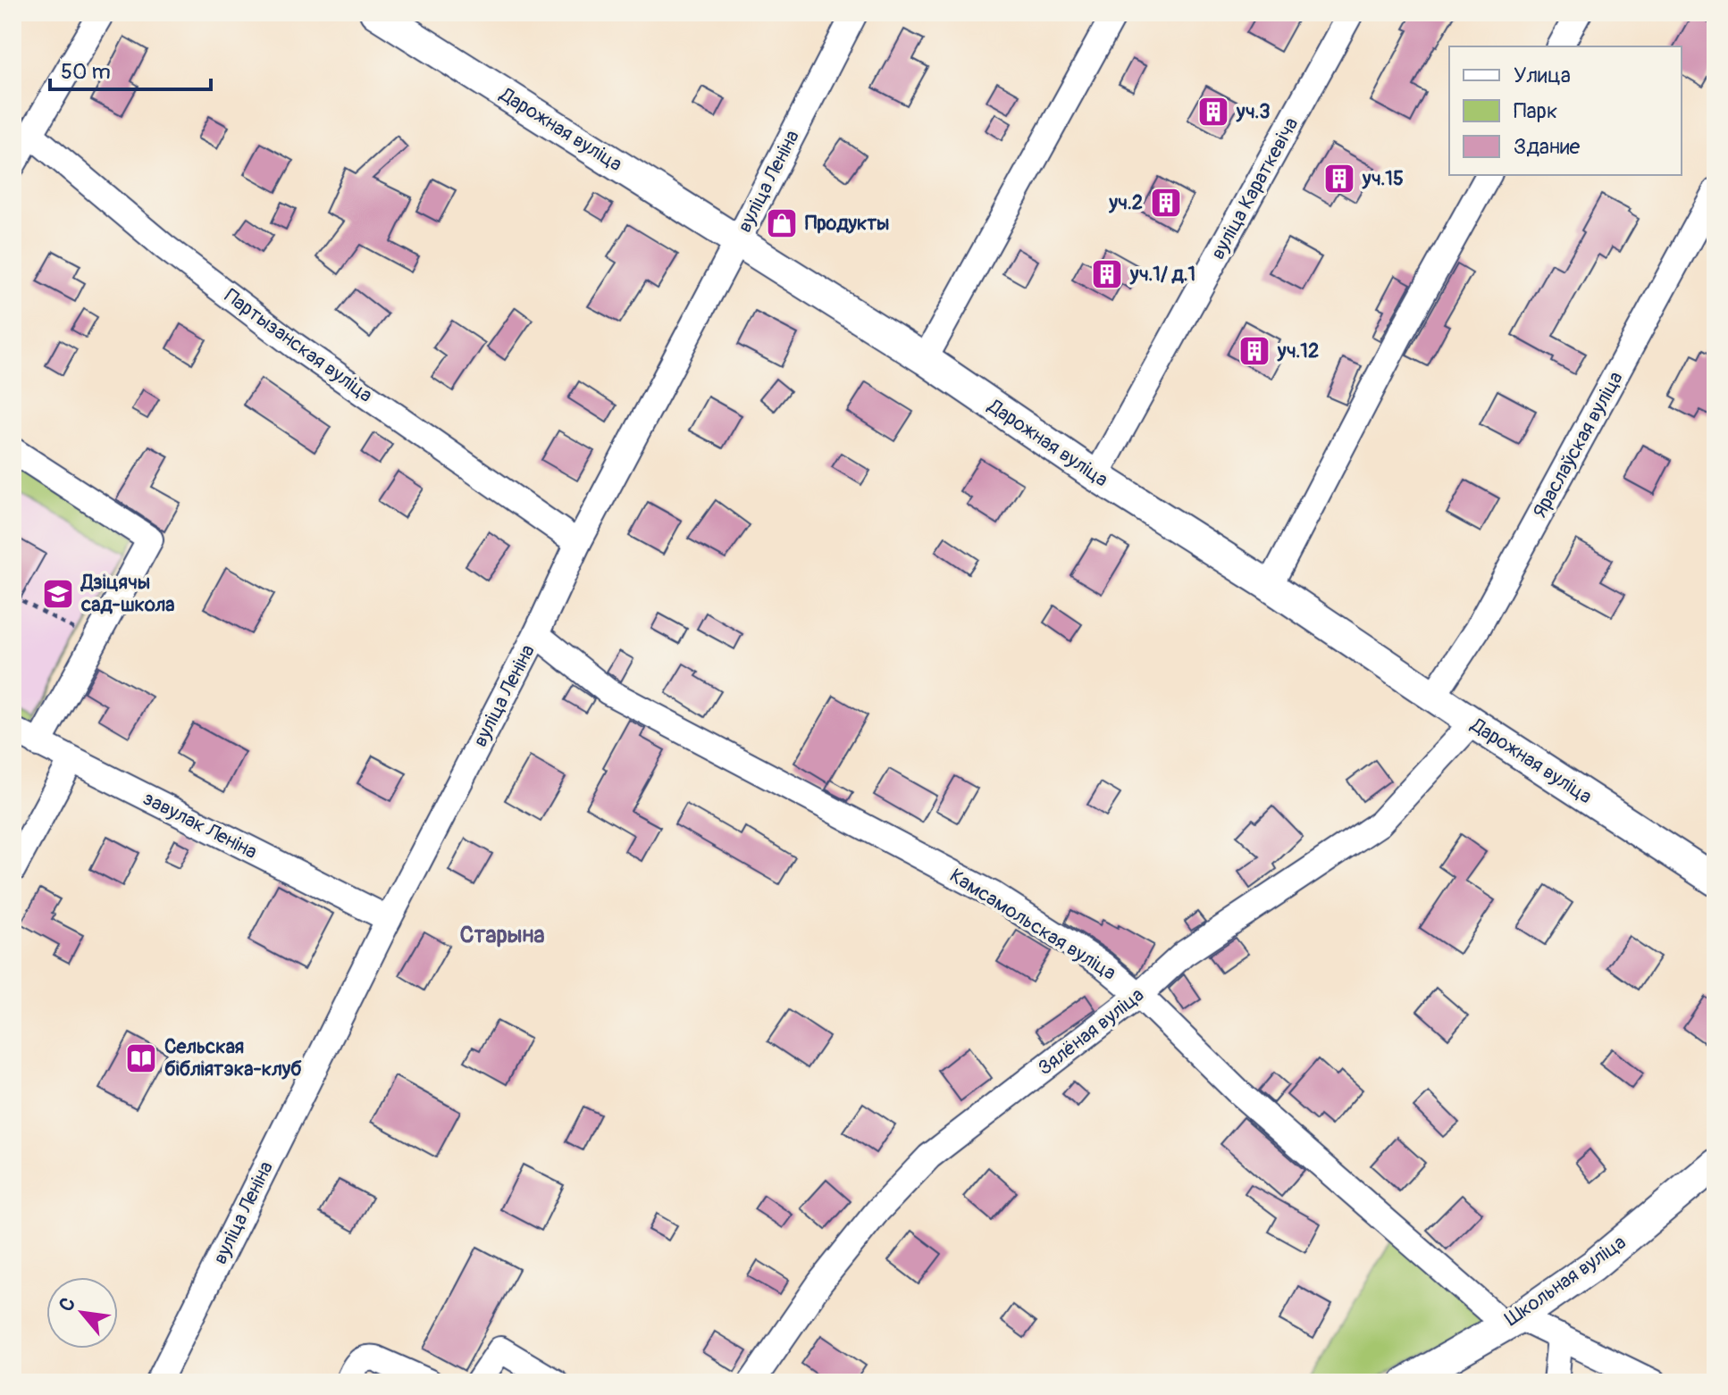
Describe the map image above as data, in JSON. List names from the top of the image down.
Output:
{
  "streets": {
    "main road": ["Дарожная вуліца", "Школьная вуліца"],
    "street": [
      "вуліца Леніна",
      "вуліца Караткевіча",
      "Партызанская вуліца",
      "Яраслаўская вуліца",
      "завулак Леніна",
      "Камсамольская вуліца",
      "Зялёная вуліца"
    ]
  },
  "crossings": [
    ["Дарожная вуліца", "вуліца Леніна"],
    ["Дарожная вуліца", "вуліца Караткевіча"],
    ["Дарожная вуліца", "Яраслаўская вуліца"],
    ["Дарожная вуліца", "Зялёная вуліца"],
    ["вуліца Леніна", "Партызанская вуліца"],
    ["вуліца Леніна", "завулак Леніна"],
    ["вуліца Леніна", "Камсамольская вуліца"],
    ["Камсамольская вуліца", "Зялёная вуліца"],
    ["Камсамольская вуліца", "Школьная вуліца"]
  ],
  "districts": ["Старына"],
  "places": {
    "building": [
      "уч.3",
      "уч.15",
      "уч.2",
      "уч.1/ д.1",
      "уч.12"
    ],
    "shop": ["Продукты"],
    "school or university": ["Дзіцячы сад-школа"],
    "library": ["Сельская бібліятэка-клуб"]
  },
  "legend": ["Улица", "Парк", "Здание"],
  "scale_bar": "50 m",
  "north": "top left"
}
